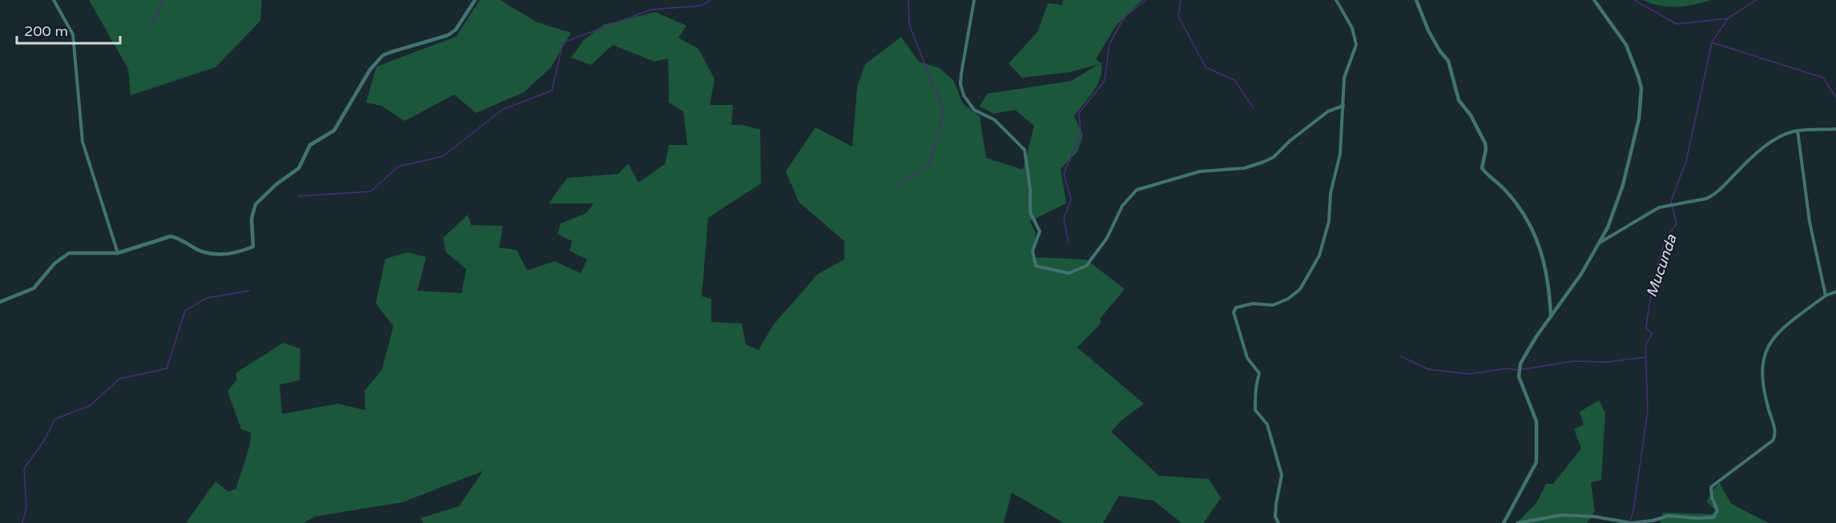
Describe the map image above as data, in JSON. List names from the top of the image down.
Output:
{
  "water": ["Mucunda"],
  "scale_bar": "200 m"
}
